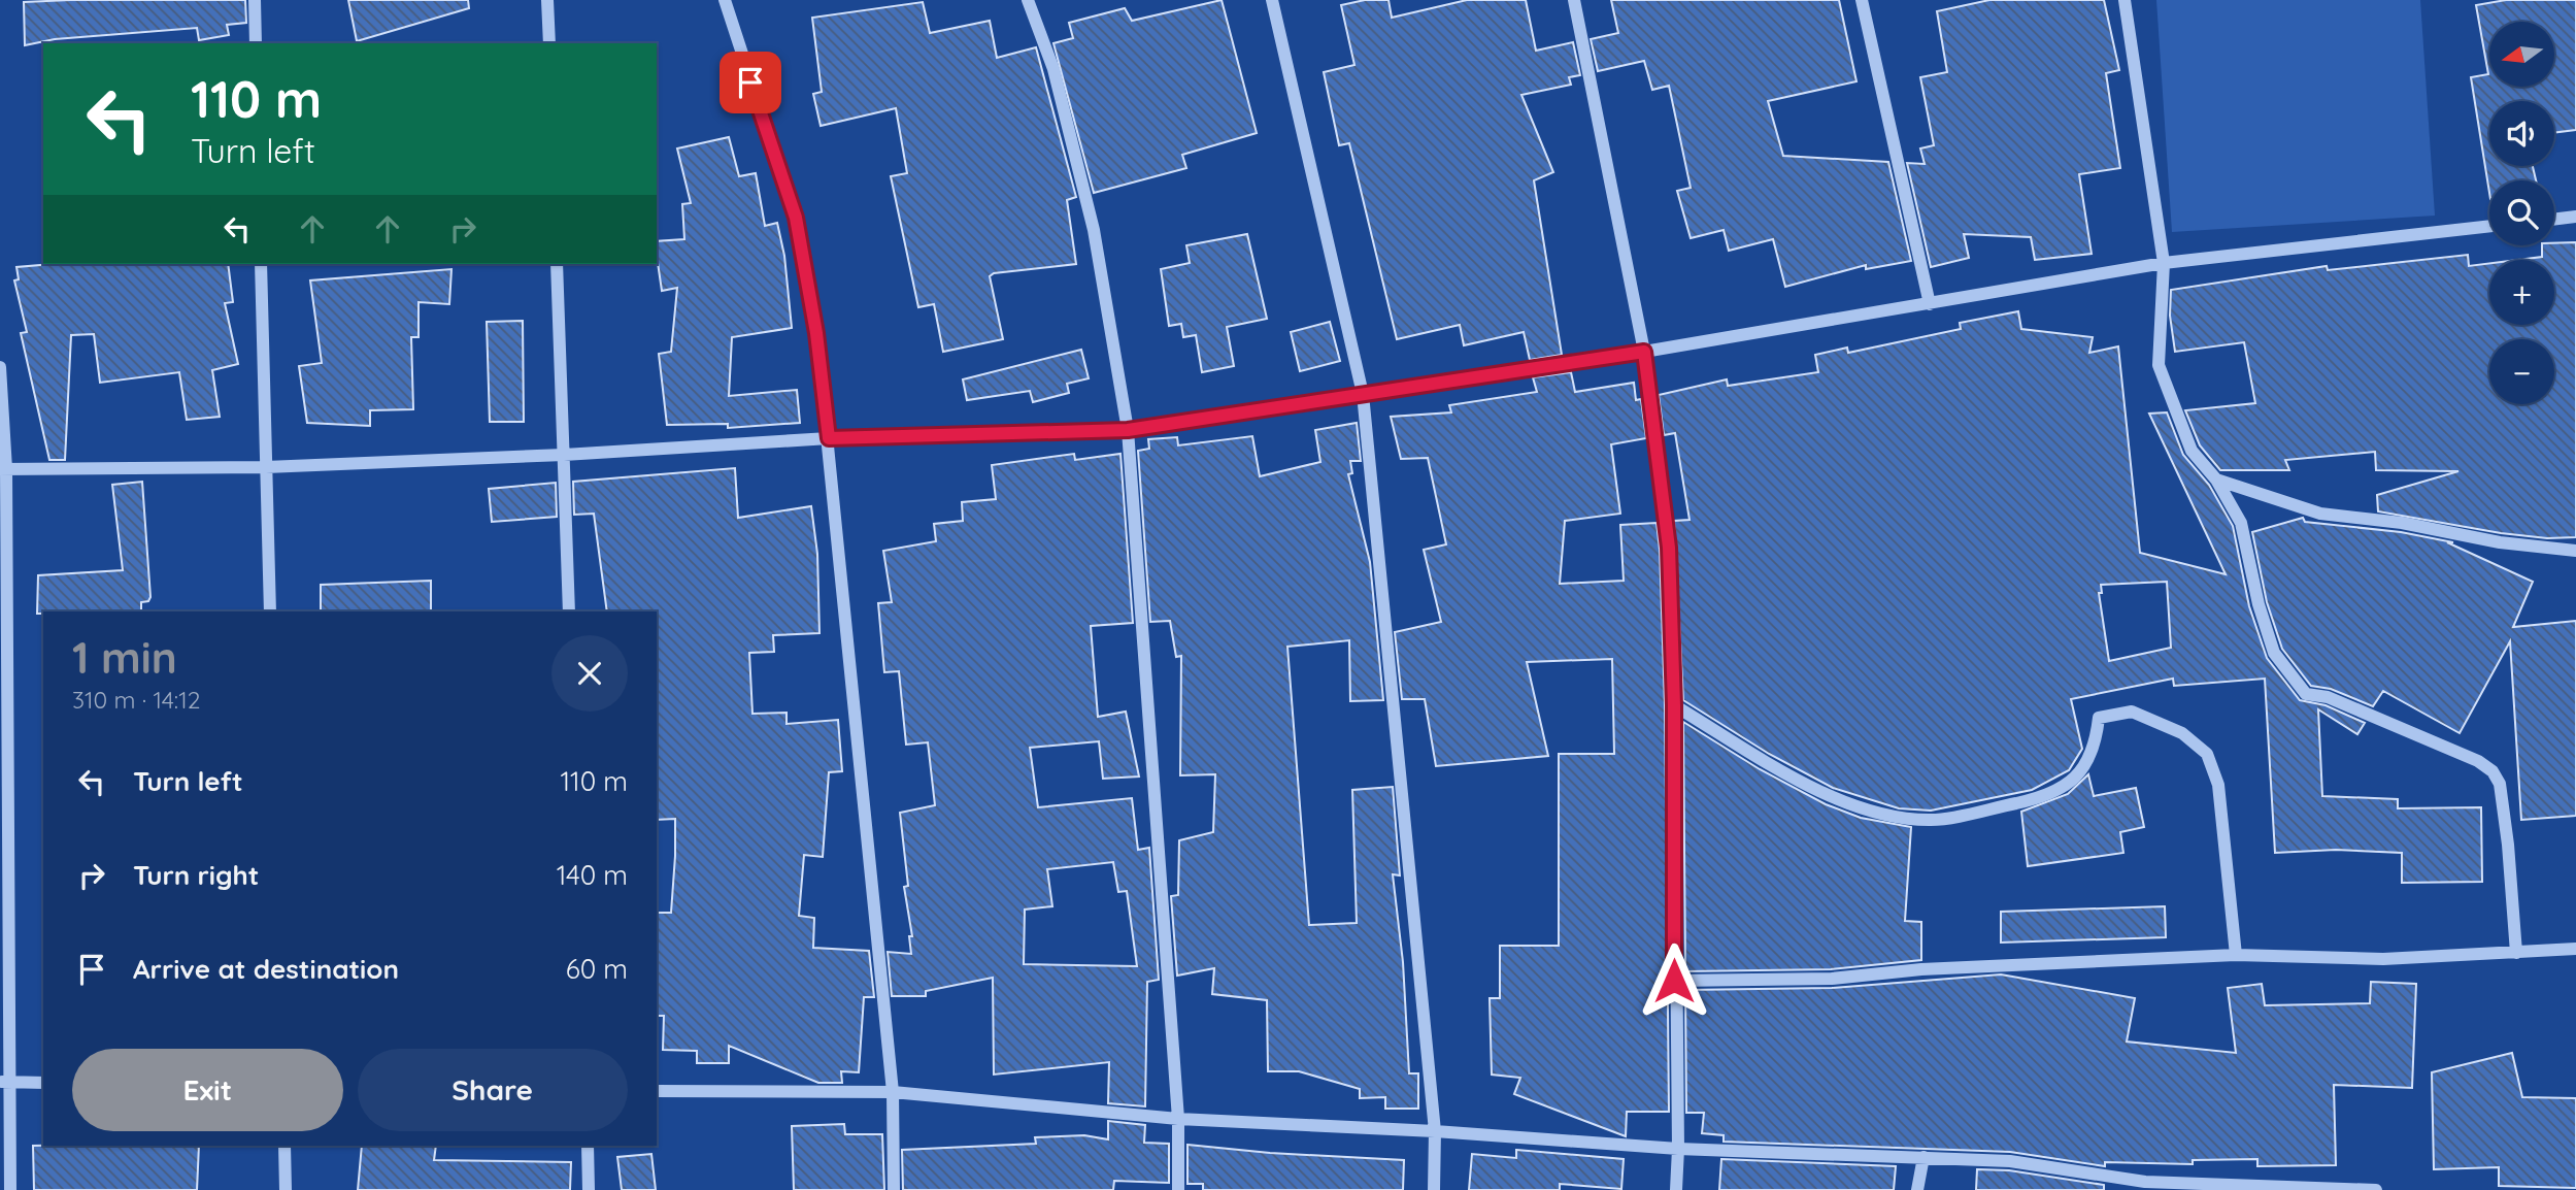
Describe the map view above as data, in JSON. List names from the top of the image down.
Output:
{
  "north": "left",
  "page": {
    "map_buttons": ["+", "−"],
    "turn": ["110 m", "Turn left"],
    "heading": ["1 min", "310 m · 14:12"],
    "list": [
      {
        "name": "Turn left",
        "value": "110 m"
      },
      {
        "name": "Turn right",
        "value": "140 m"
      },
      {
        "name": "Arrive at destination",
        "value": "60 m"
      }
    ],
    "buttons": ["Exit", "Share"]
  }
}
